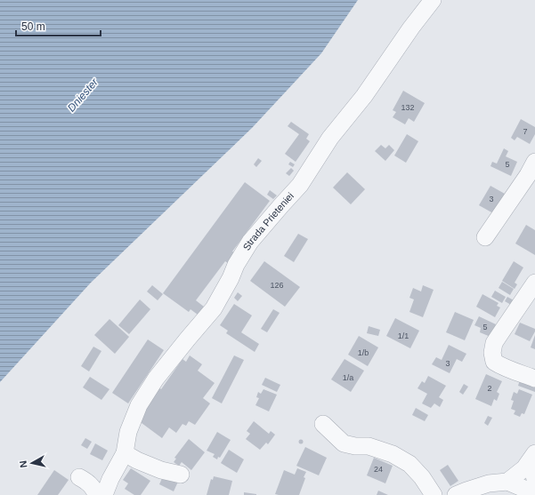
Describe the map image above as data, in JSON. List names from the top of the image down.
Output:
{
  "streets": {
    "street": ["Strada Prieteniei"]
  },
  "water": ["Dniester"],
  "house_numbers": [
    "132",
    "7",
    "5",
    "3",
    "126",
    "5",
    "1/1",
    "1/b",
    "3",
    "1/a",
    "2",
    "24"
  ],
  "scale_bar": "50 m",
  "north": "left"
}
